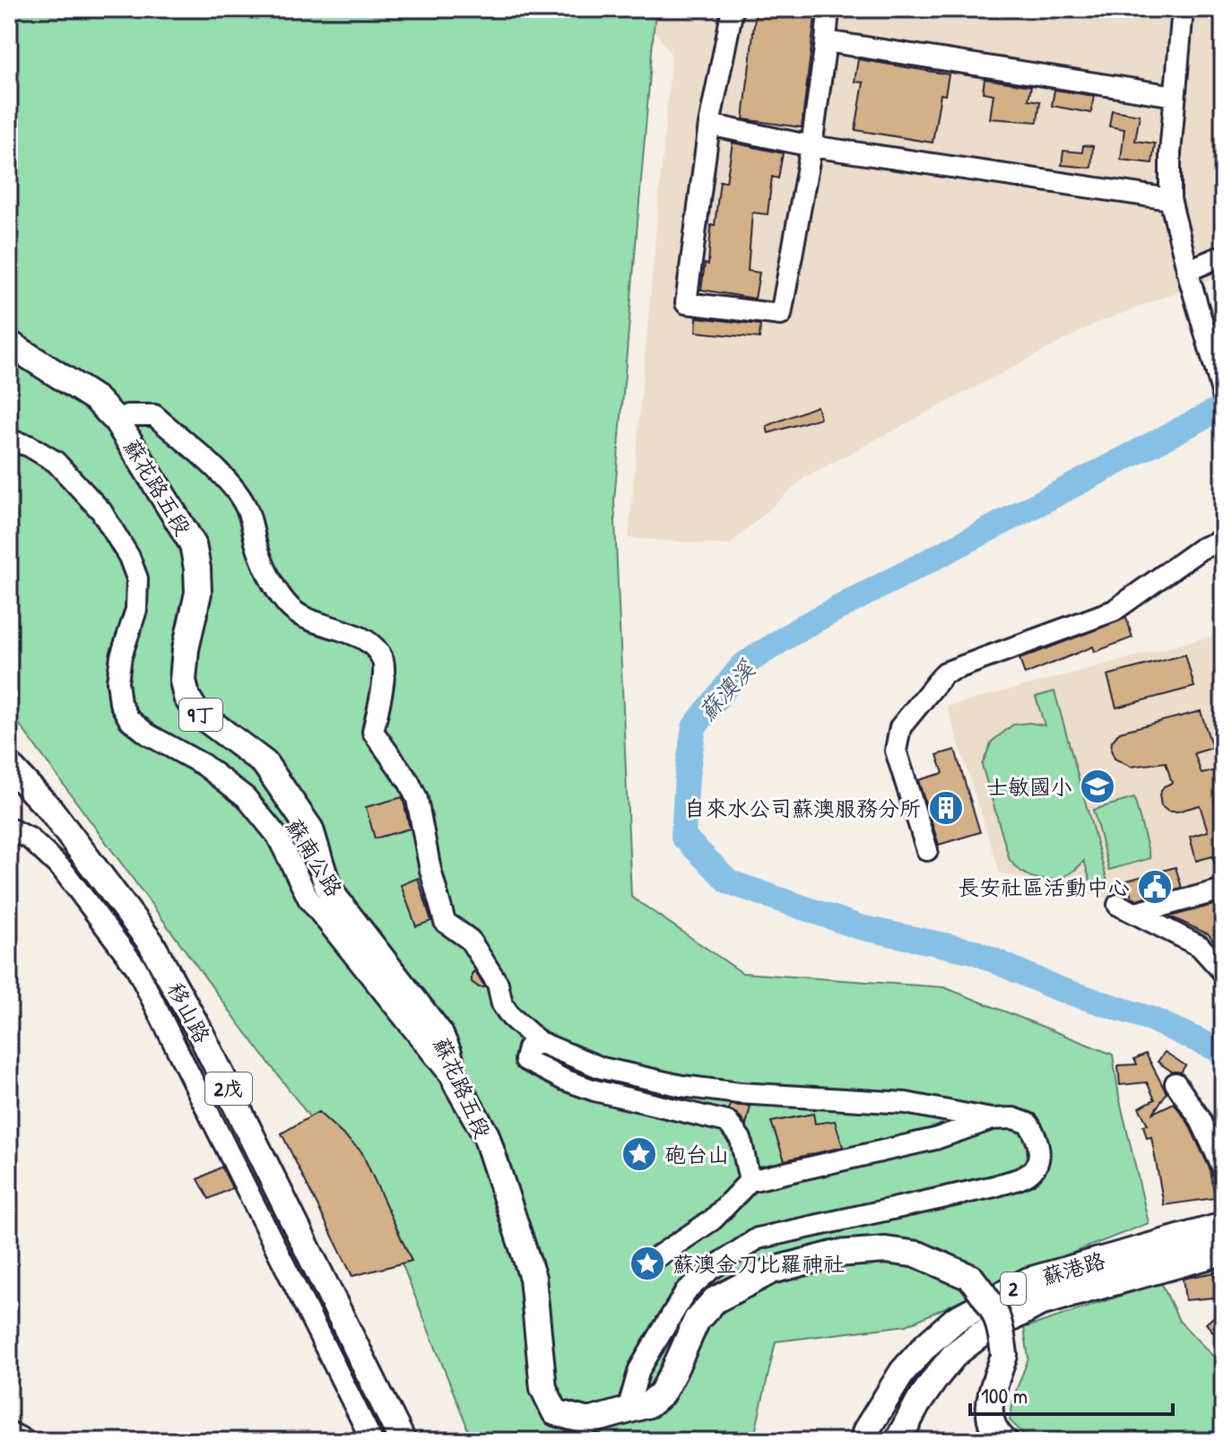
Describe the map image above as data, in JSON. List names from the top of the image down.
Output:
{
  "streets": {
    "main road": [
      "蘇花路五段",
      "9丁",
      "移山路",
      "2戊",
      "蘇港路",
      "2"
    ],
    "street": ["蘇南公路"]
  },
  "crossings": [
    ["蘇花路五段", "蘇南公路"]
  ],
  "water": ["蘇澳溪"],
  "places": {
    "school or university": ["士敏國小"],
    "building": ["自來水公司蘇澳服務分所"],
    "public building": ["長安社區活動中心"],
    "place": ["砲台山", "蘇澳金刀比羅神社"]
  },
  "scale_bar": "100 m"
}
